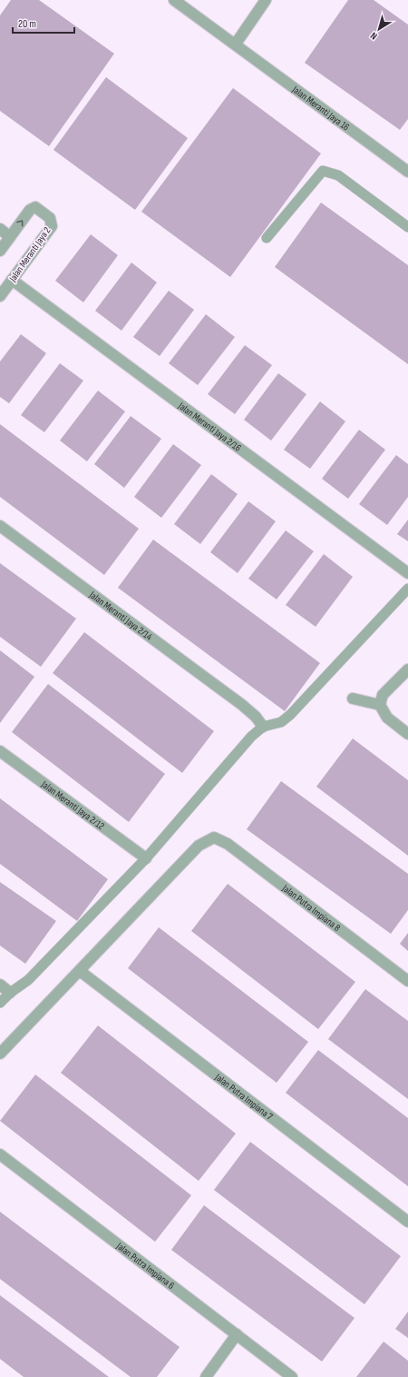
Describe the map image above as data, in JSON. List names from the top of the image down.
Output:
{
  "streets": {
    "street": [
      "Jalan Meranti Jaya 16",
      "Jalan Meranti Jaya 2",
      "Jalan Meranti Jaya 2/16",
      "Jalan Meranti Jaya 2/14",
      "Jalan Meranti Jaya 2/12",
      "Jalan Putra Impiana 8",
      "Jalan Putra Impiana 7",
      "Jalan Putra Impiana 6"
    ]
  },
  "crossings": [
    ["Jalan Meranti Jaya 2", "Jalan Meranti Jaya 2/16"],
    ["Jalan Putra Impiana 8", "Jalan Putra Impiana 7"]
  ],
  "scale_bar": "20 m",
  "north": "bottom left"
}
